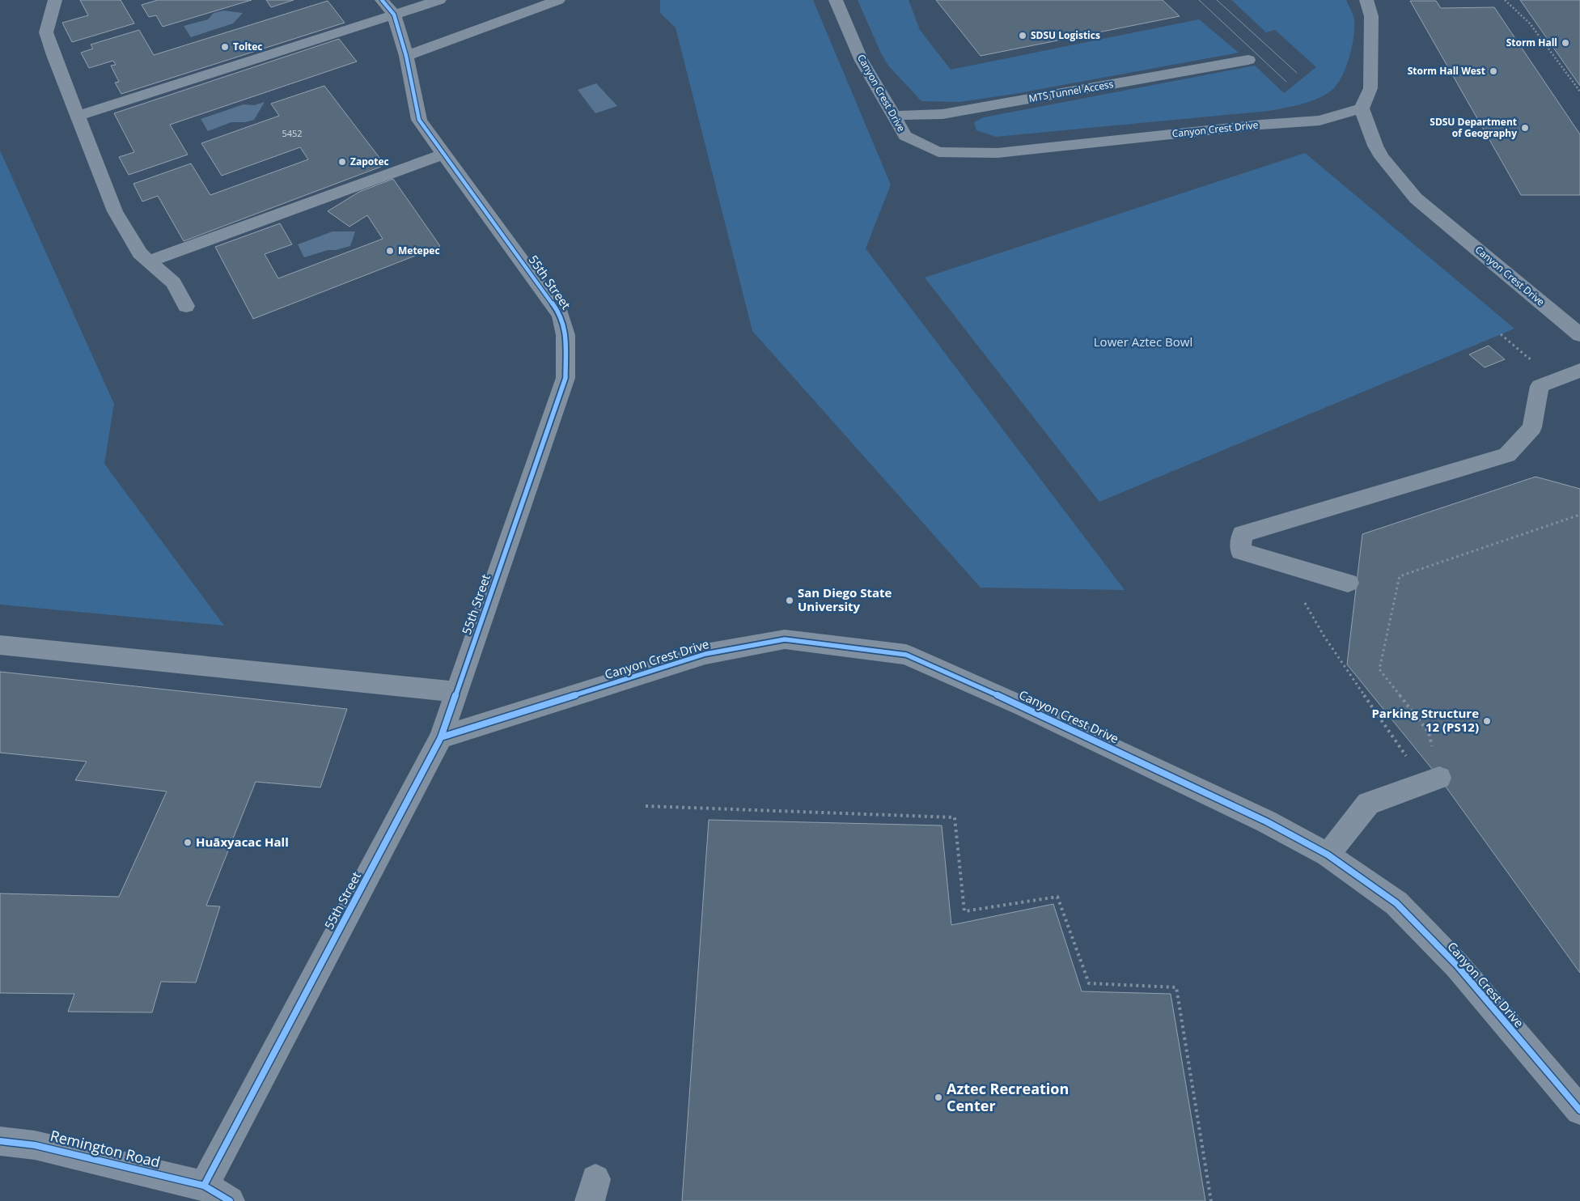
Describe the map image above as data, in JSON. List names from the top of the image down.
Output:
{
  "streets": {
    "street": [
      "MTS Tunnel Access",
      "Canyon Crest Drive",
      "55th Street",
      "Remington Road"
    ]
  },
  "crossings": [
    ["MTS Tunnel Access", "Canyon Crest Drive"],
    ["Canyon Crest Drive", "55th Street"],
    ["55th Street", "Remington Road"]
  ],
  "parks": ["Lower Aztec Bowl"],
  "places": [
    "SDSU Logistics",
    "Storm Hall",
    "Toltec",
    "Storm Hall West",
    "SDSU Department of Geography",
    "Zapotec",
    "Metepec",
    "San Diego State University",
    "Parking Structure 12 (PS12)",
    "Huāxyacac Hall",
    "Aztec Recreation Center"
  ],
  "house_numbers": ["5452"]
}
